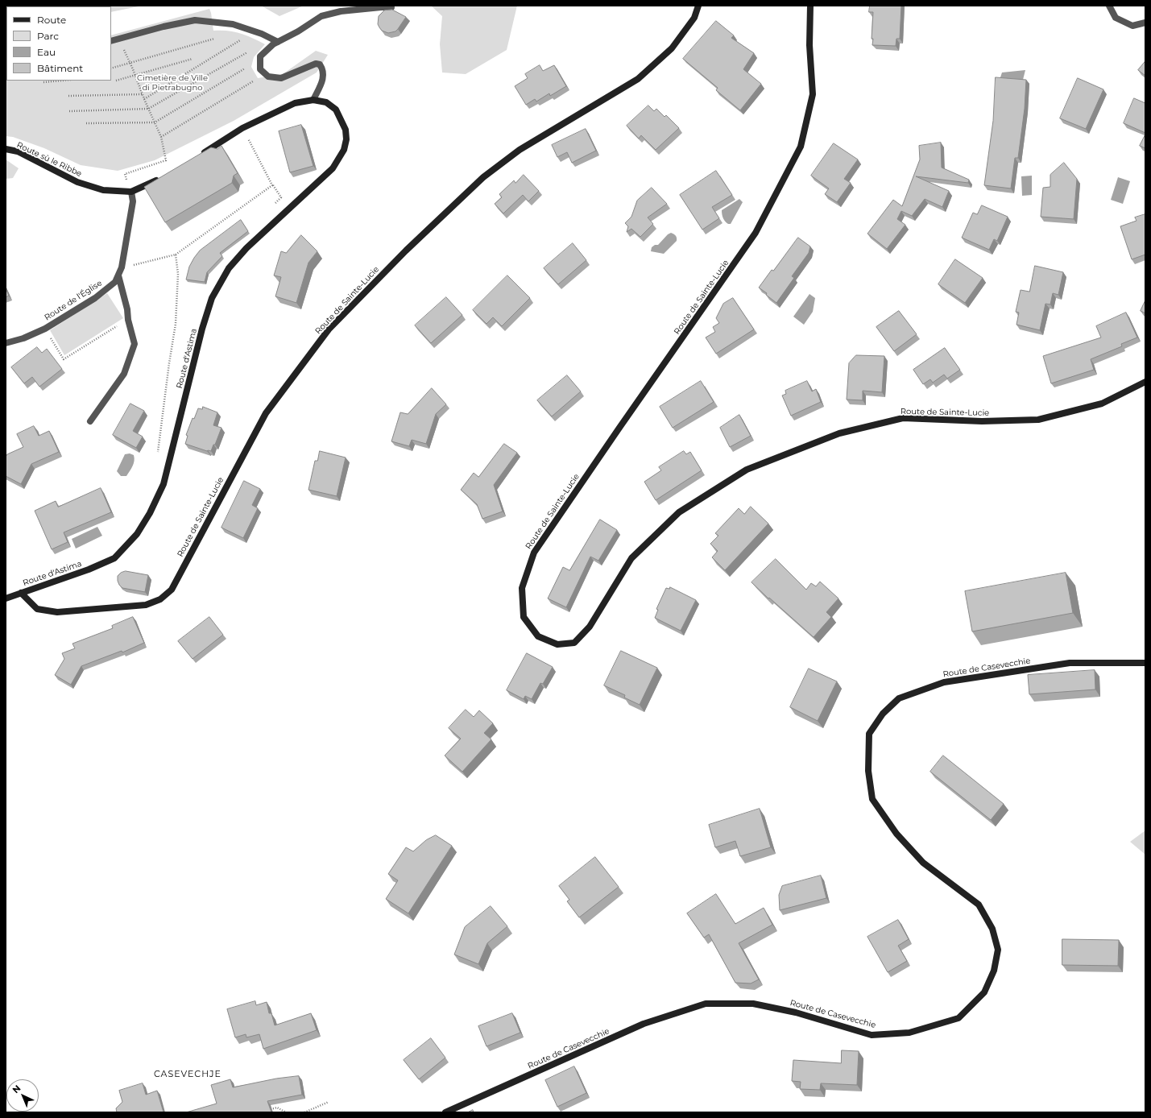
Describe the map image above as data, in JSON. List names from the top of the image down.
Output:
{
  "streets": {
    "street": [
      "Route sù le Ribbe",
      "Route de Sainte-Lucie",
      "Route de l'Église",
      "Route d'Astima",
      "Route de Casevecchie"
    ]
  },
  "crossings": [
    ["Route sù le Ribbe", "Route de l'Église"],
    ["Route de Sainte-Lucie", "Route d'Astima"]
  ],
  "districts": ["CASEVECHJE"],
  "parks": ["Cimetière de Ville di Pietrabugno"],
  "legend": [
    "Route",
    "Parc",
    "Eau",
    "Bâtiment"
  ],
  "north": "top left"
}
